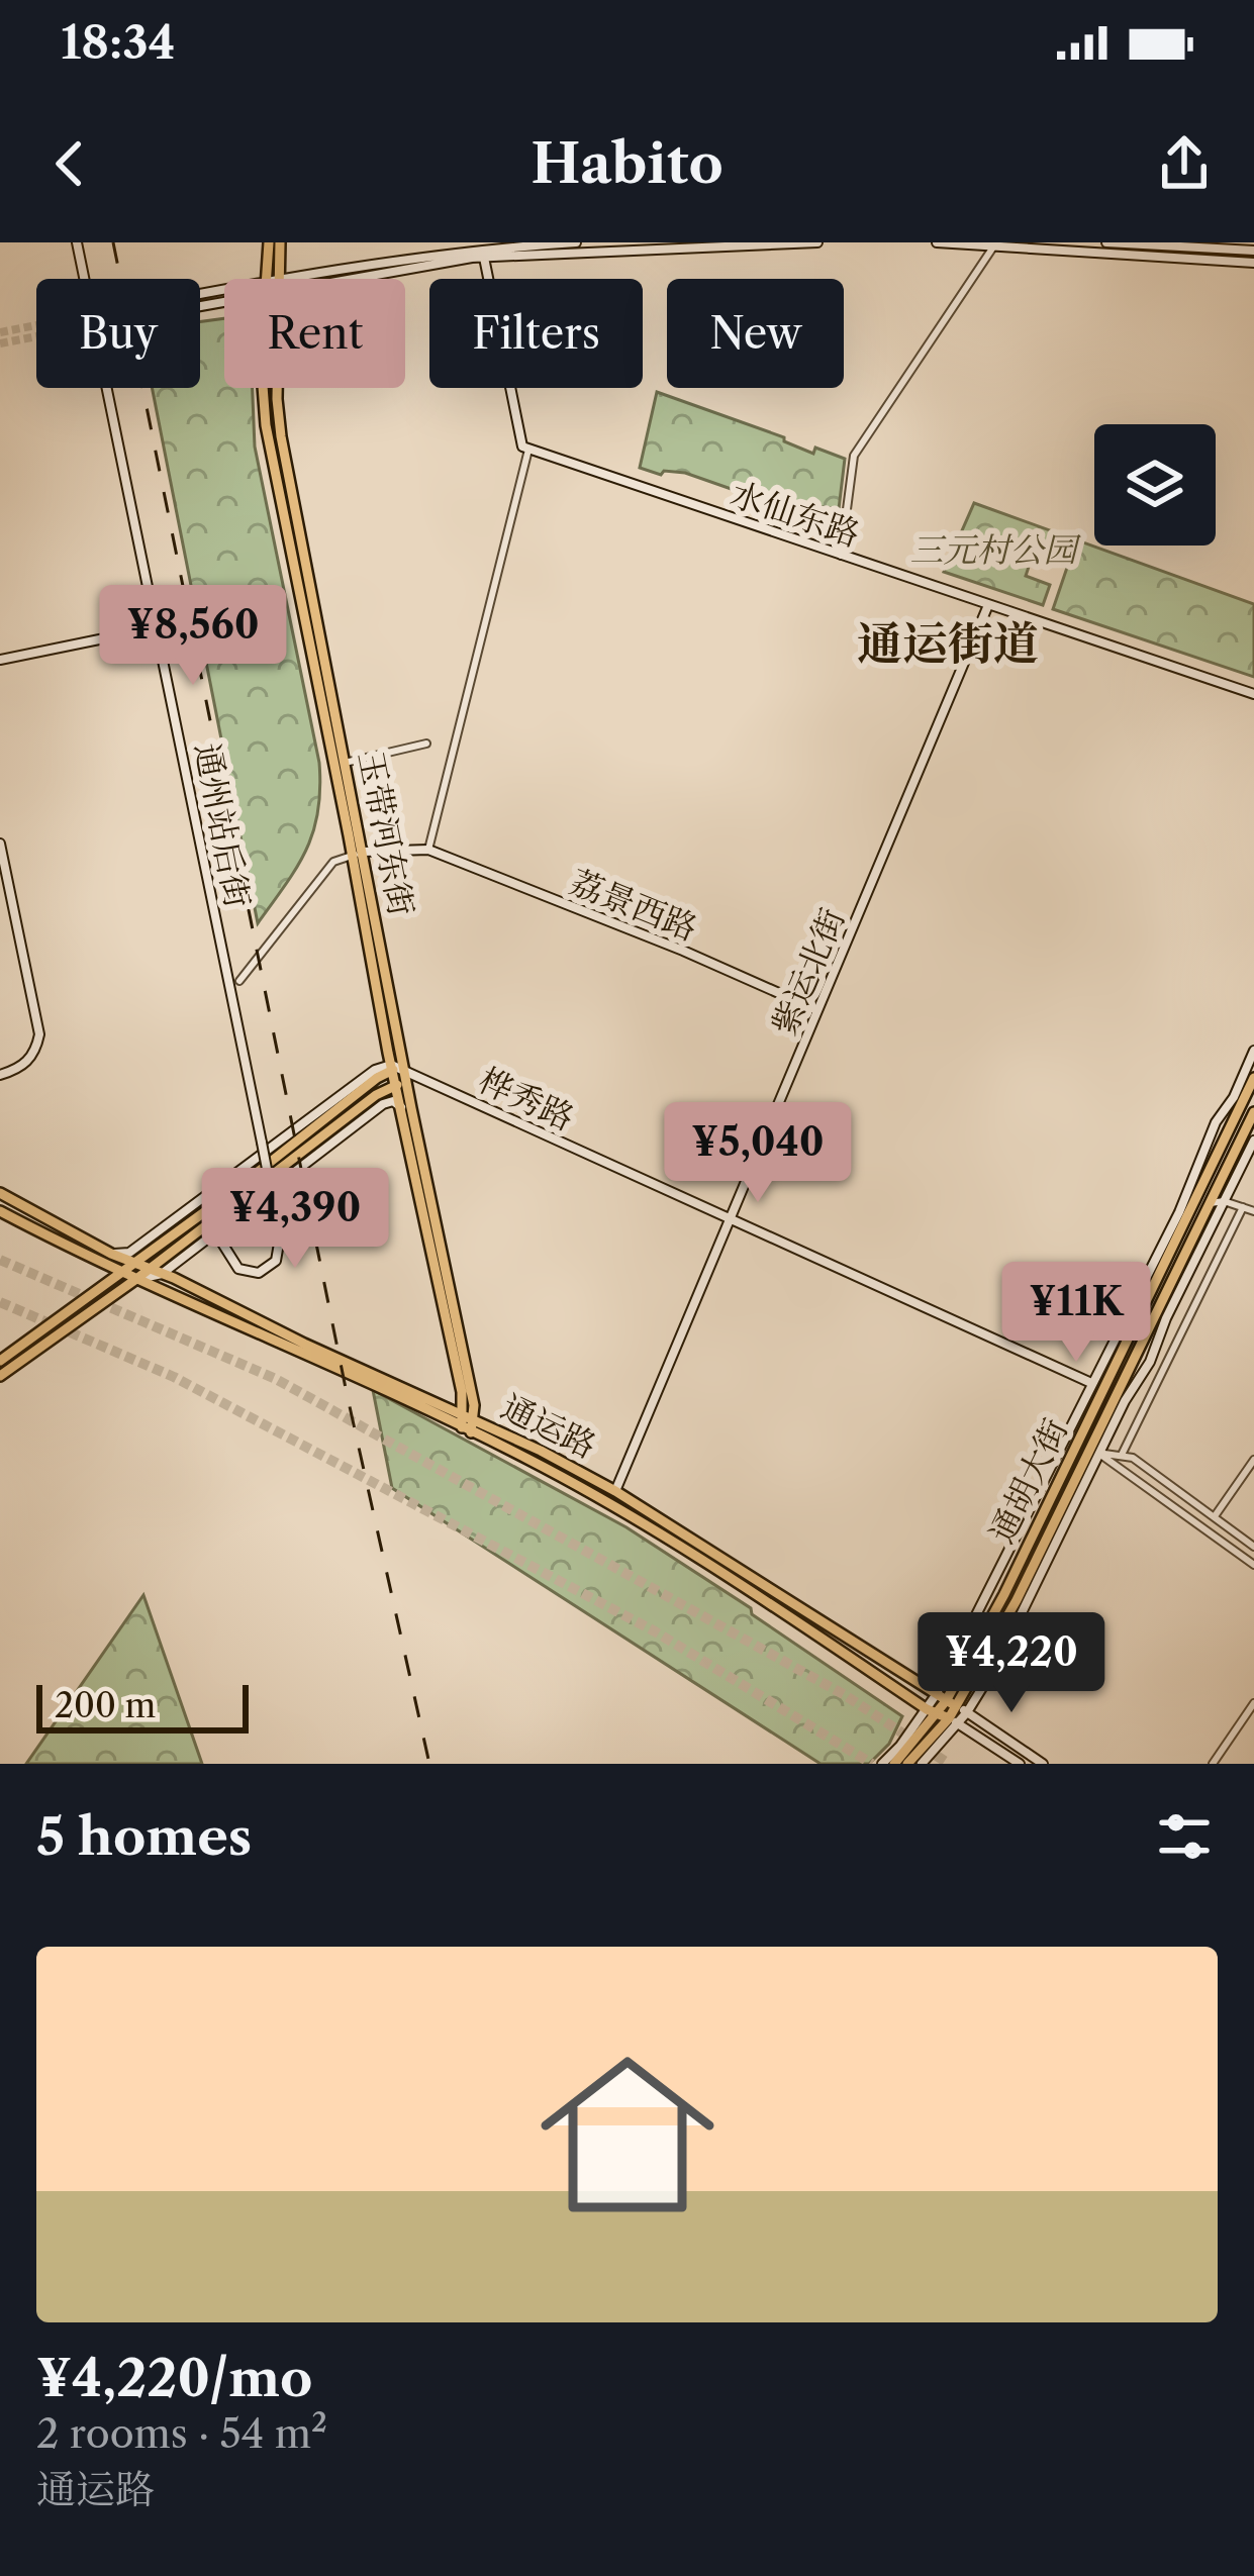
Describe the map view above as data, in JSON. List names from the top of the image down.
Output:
{
  "streets": {
    "main road": ["玉带河东街", "通运路", "通胡大街"],
    "street": [
      "水仙东路",
      "通州站后街",
      "荔景西路",
      "紫运北街",
      "桦秀路"
    ]
  },
  "crossings": [
    ["水仙东路", "紫运北街"],
    ["玉带河东街", "荔景西路"],
    ["玉带河东街", "桦秀路"],
    ["玉带河东街", "通运路"],
    ["荔景西路", "紫运北街"],
    ["紫运北街", "桦秀路"],
    ["紫运北街", "通运路"],
    ["通运路", "通胡大街"]
  ],
  "districts": ["通运街道"],
  "parks": ["三元村公园"],
  "scale_bar": "200 m",
  "page": {
    "status": "18:34",
    "header": "Habito",
    "chip": [
      "Buy",
      "Rent",
      "Filters",
      "New"
    ],
    "price": [
      "¥8,560",
      "¥5,040",
      "¥4,390",
      "¥11K",
      "¥4,220"
    ],
    "scale": "200 m",
    "heading": "5 homes",
    "list": [
      {
        "name": "¥4,220/mo",
        "note": "2 rooms · 54 m² · 通运路"
      }
    ]
  }
}
